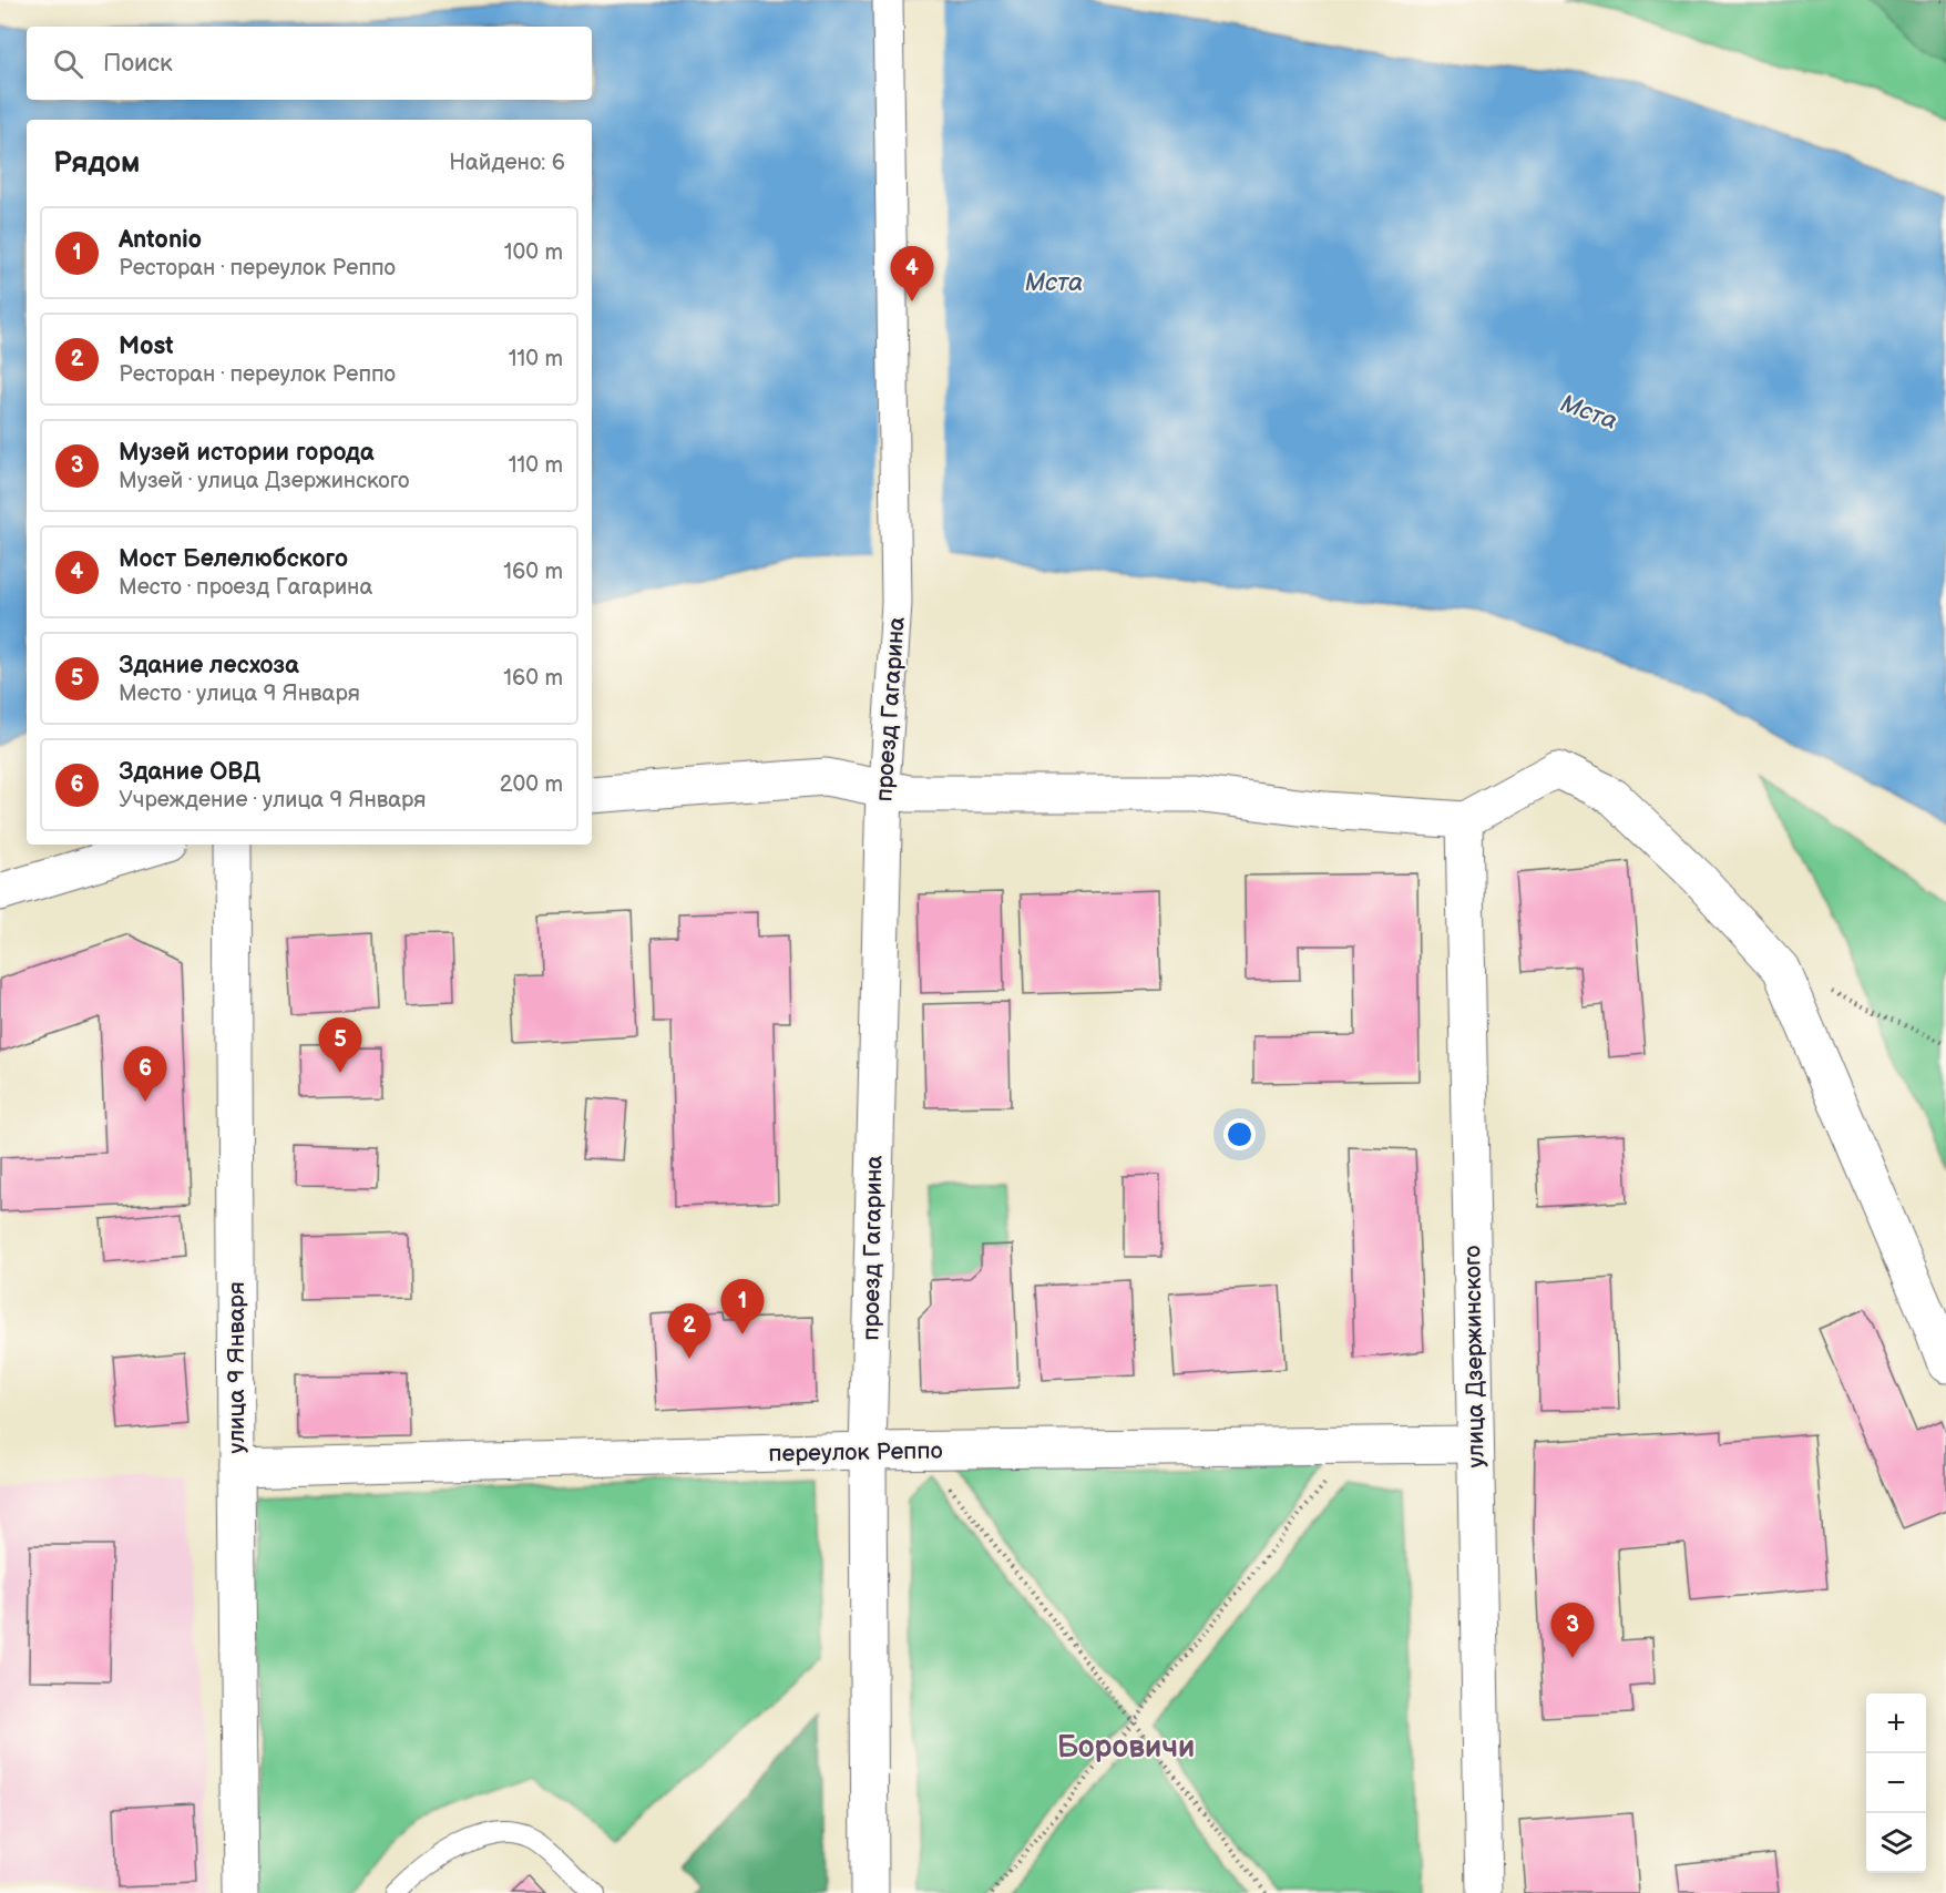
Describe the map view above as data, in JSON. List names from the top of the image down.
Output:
{
  "streets": {
    "street": [
      "проезд Гагарина",
      "улица Дзержинского",
      "улица 9 Января",
      "переулок Реппо"
    ]
  },
  "crossings": [
    ["проезд Гагарина", "переулок Реппо"],
    ["улица Дзержинского", "переулок Реппо"],
    ["улица 9 Января", "переулок Реппо"]
  ],
  "districts": ["Боровичи"],
  "water": ["Мста"],
  "page": {
    "search": "Поиск",
    "heading": ["Рядом", "Найдено: 6"],
    "list": [
      {
        "mark": "1",
        "name": "Antonio",
        "note": "Ресторан · переулок Реппо",
        "value": "100 m"
      },
      {
        "mark": "2",
        "name": "Most",
        "note": "Ресторан · переулок Реппо",
        "value": "110 m"
      },
      {
        "mark": "3",
        "name": "Музей истории города",
        "note": "Музей · улица Дзержинского",
        "value": "110 m"
      },
      {
        "mark": "4",
        "name": "Мост Белелюбского",
        "note": "Место · проезд Гагарина",
        "value": "160 m"
      },
      {
        "mark": "5",
        "name": "Здание лесхоза",
        "note": "Место · улица 9 Января",
        "value": "160 m"
      },
      {
        "mark": "6",
        "name": "Здание ОВД",
        "note": "Учреждение · улица 9 Января",
        "value": "200 m"
      }
    ],
    "pins": [
      "4",
      "5",
      "6",
      "1",
      "2",
      "3"
    ],
    "map_buttons": ["+", "−"]
  }
}
